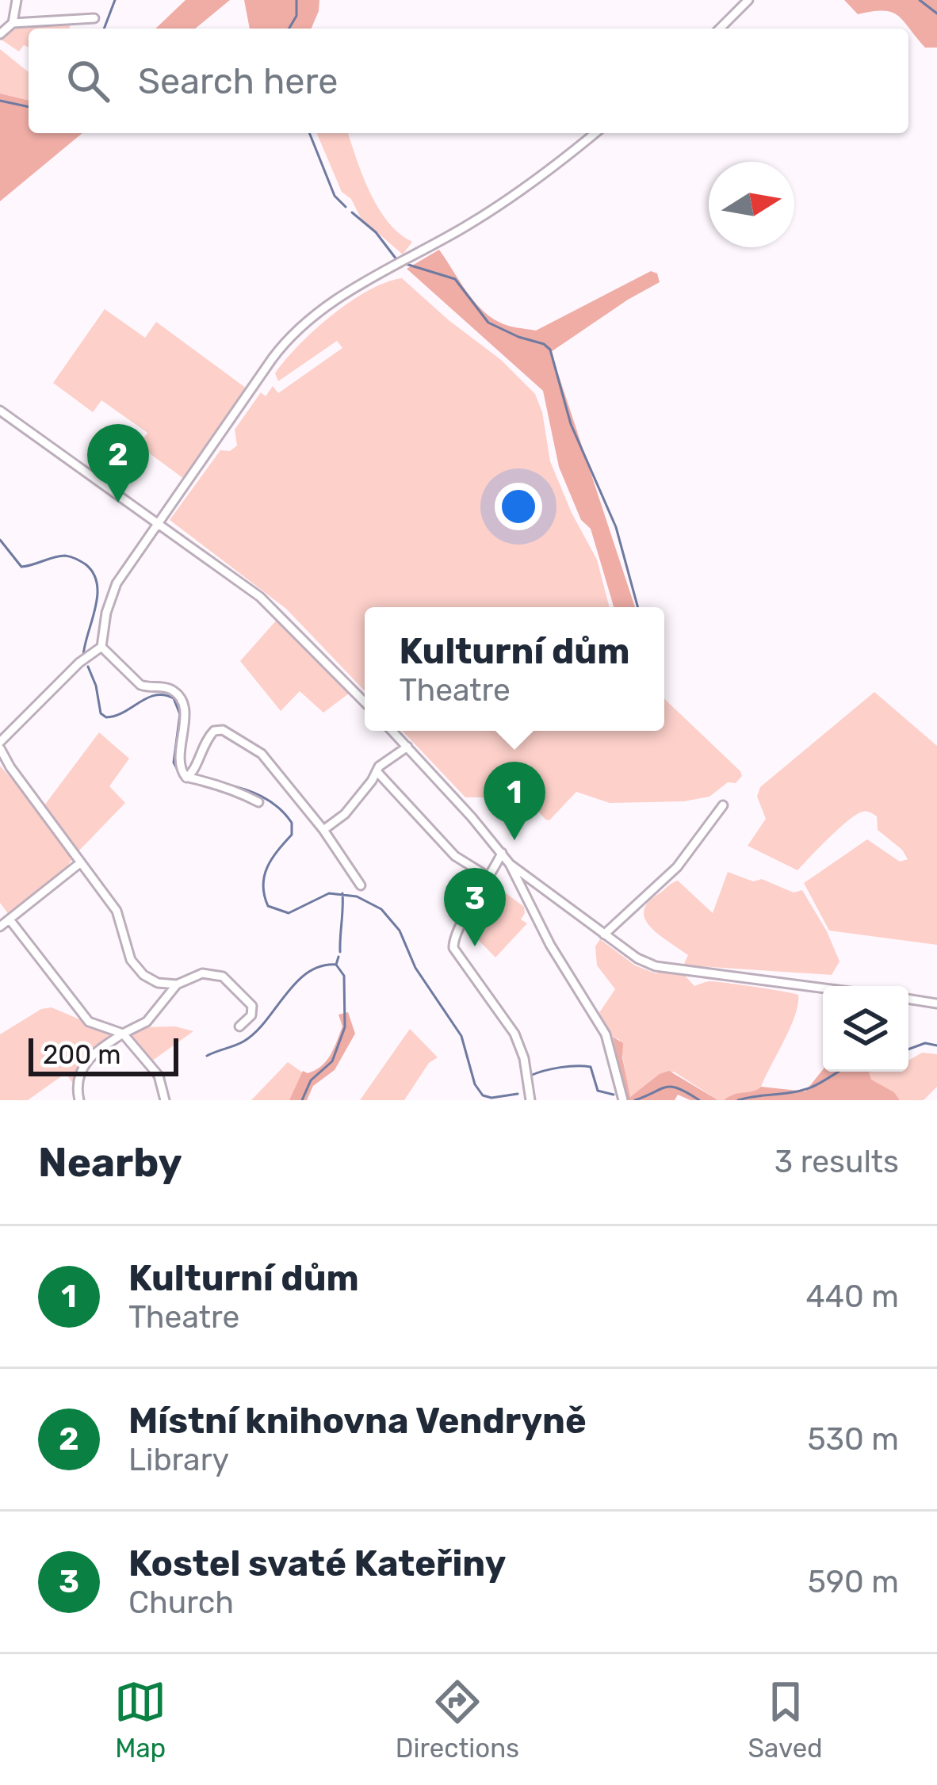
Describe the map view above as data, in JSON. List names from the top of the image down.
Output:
{
  "scale_bar": "200 m",
  "north": "right",
  "page": {
    "search": "Search here",
    "pins": ["2", "1", "3"],
    "popup": ["Kulturní dům", "Theatre"],
    "scale": "200 m",
    "heading": ["Nearby", "3 results"],
    "list": [
      {
        "mark": "1",
        "name": "Kulturní dům",
        "note": "Theatre",
        "value": "440 m"
      },
      {
        "mark": "2",
        "name": "Místní knihovna Vendryně",
        "note": "Library",
        "value": "530 m"
      },
      {
        "mark": "3",
        "name": "Kostel svaté Kateřiny",
        "note": "Church",
        "value": "590 m"
      }
    ],
    "nav": ["Map", "Directions", "Saved"]
  }
}
